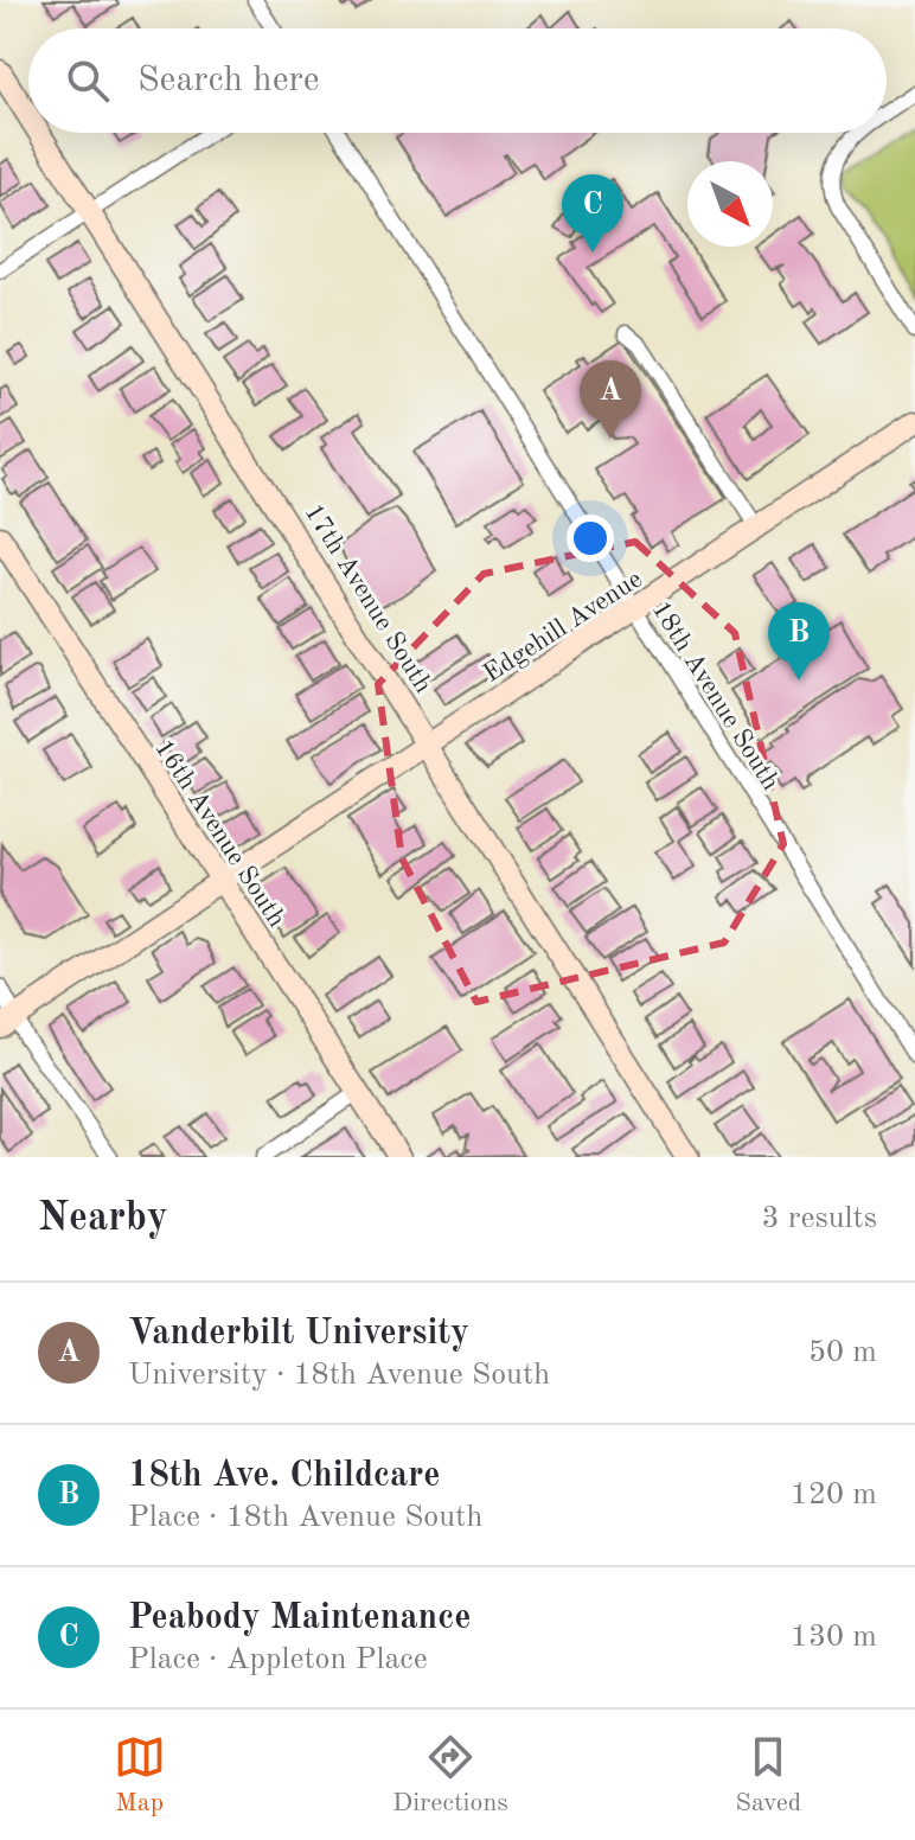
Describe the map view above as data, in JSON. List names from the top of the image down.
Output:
{
  "streets": {
    "main road": ["17th Avenue South", "Edgehill Avenue", "16th Avenue South"],
    "street": ["18th Avenue South"]
  },
  "crossings": [
    ["17th Avenue South", "Edgehill Avenue"],
    ["Edgehill Avenue", "18th Avenue South"],
    ["Edgehill Avenue", "16th Avenue South"]
  ],
  "north": "bottom right",
  "page": {
    "search": "Search here",
    "pins": ["C", "A", "B"],
    "heading": ["Nearby", "3 results"],
    "list": [
      {
        "mark": "A",
        "name": "Vanderbilt University",
        "note": "University · 18th Avenue South",
        "value": "50 m"
      },
      {
        "mark": "B",
        "name": "18th Ave. Childcare",
        "note": "Place · 18th Avenue South",
        "value": "120 m"
      },
      {
        "mark": "C",
        "name": "Peabody Maintenance",
        "note": "Place · Appleton Place",
        "value": "130 m"
      }
    ],
    "nav": ["Map", "Directions", "Saved"]
  }
}
